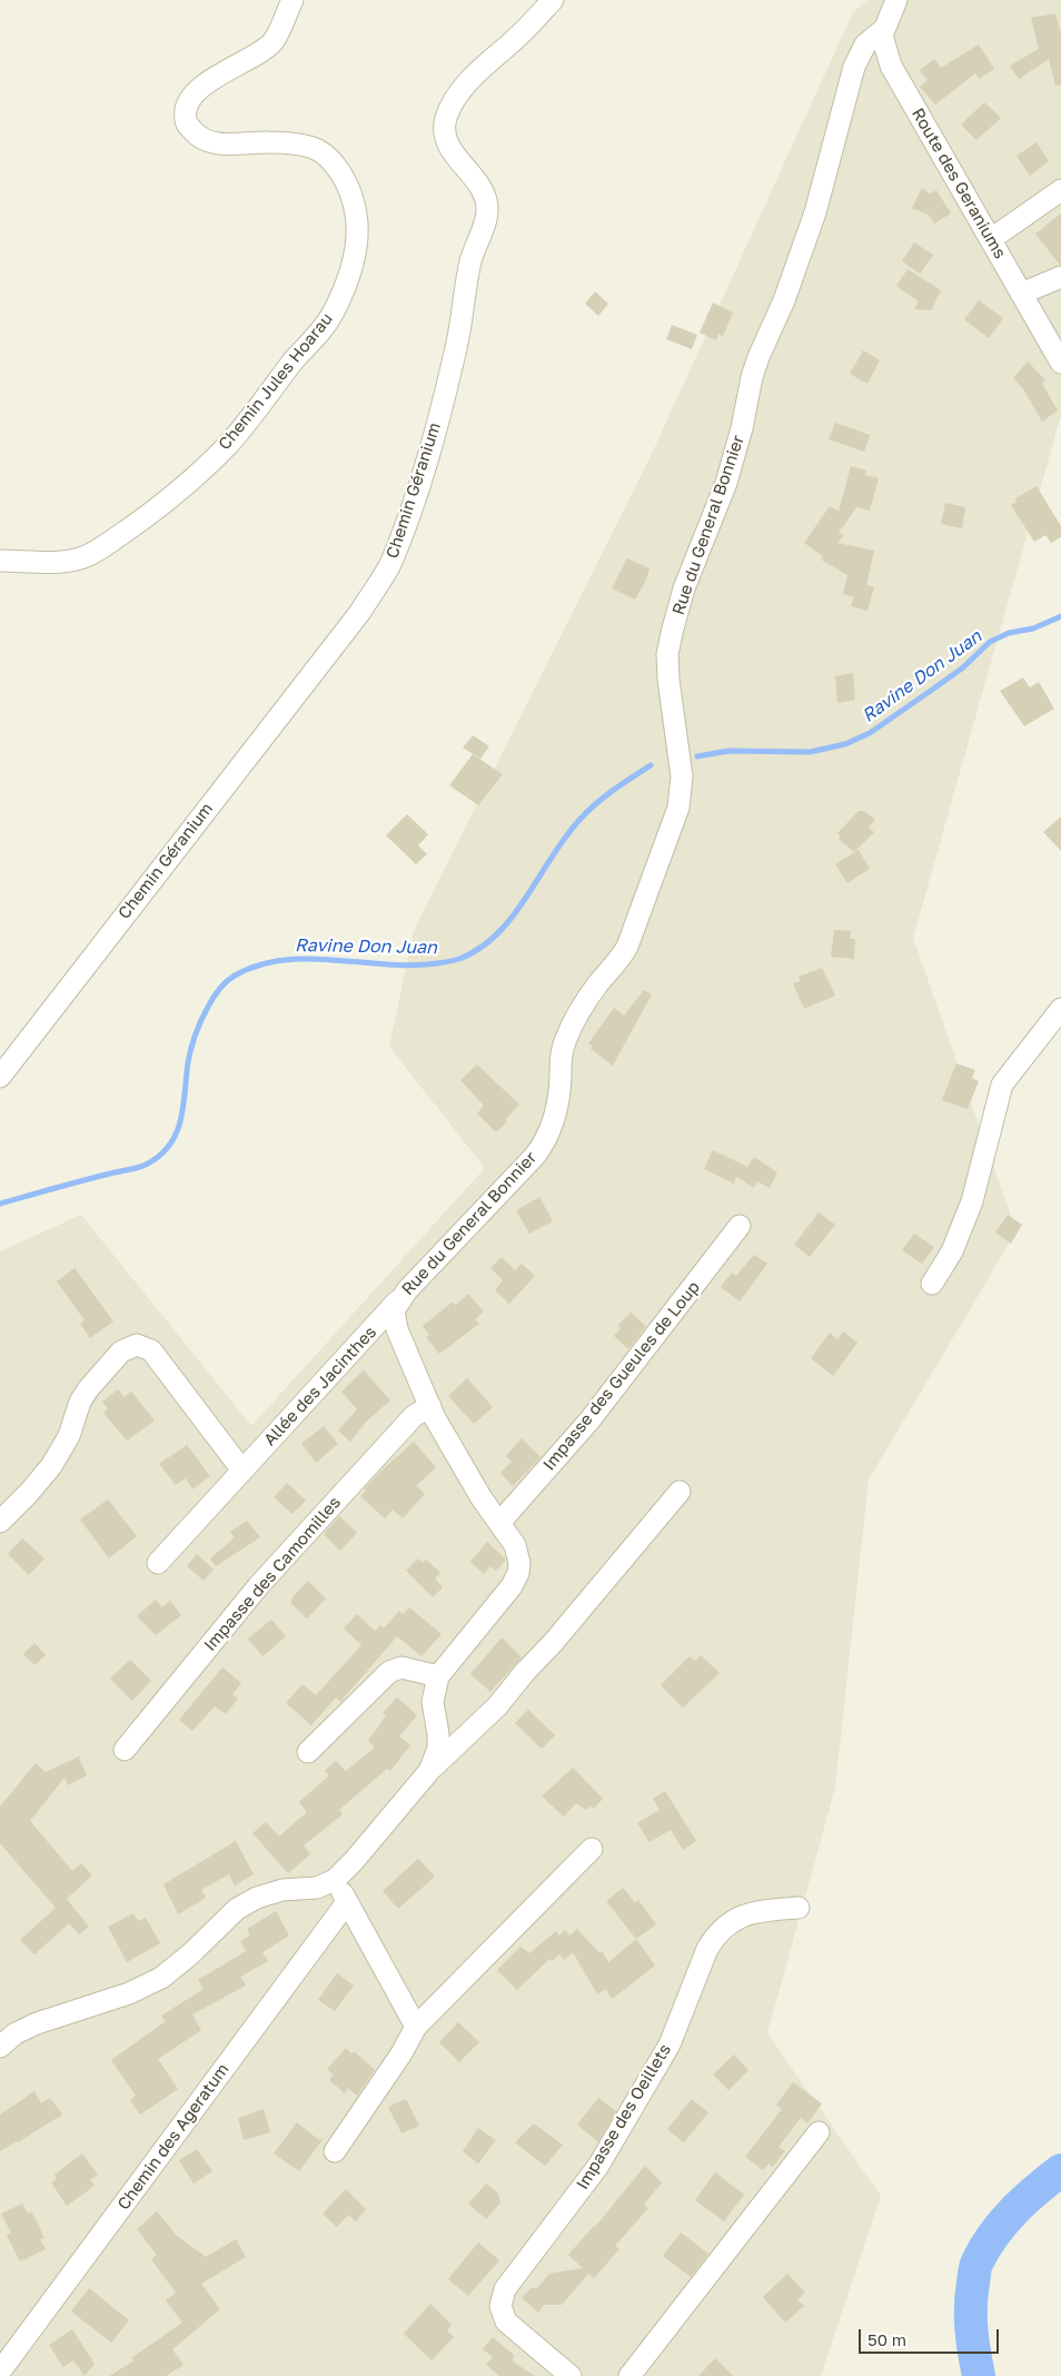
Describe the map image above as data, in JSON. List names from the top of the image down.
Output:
{
  "streets": {
    "street": [
      "Route des Geraniums",
      "Chemin Jules Hoarau",
      "Chemin Géranium",
      "Rue du General Bonnier",
      "Impasse des Gueules de Loup",
      "Allée des Jacinthes",
      "Impasse des Camomilles",
      "Impasse des Oeillets",
      "Chemin des Ageratum"
    ]
  },
  "crossings": [
    ["Route des Geraniums", "Rue du General Bonnier"],
    ["Rue du General Bonnier", "Impasse des Gueules de Loup"],
    ["Rue du General Bonnier", "Allée des Jacinthes"],
    ["Rue du General Bonnier", "Impasse des Camomilles"]
  ],
  "water": ["Ravine Don Juan"],
  "scale_bar": "50 m"
}
